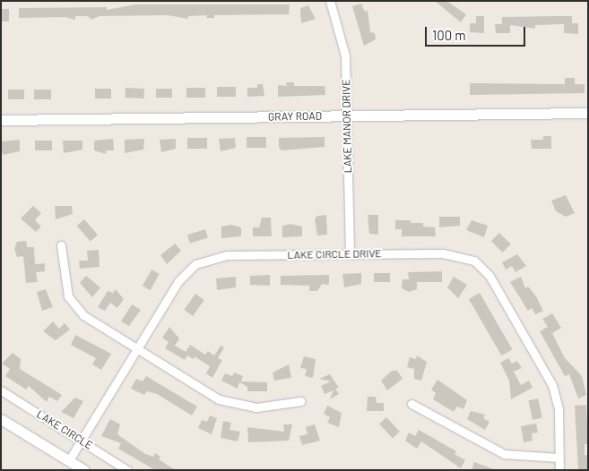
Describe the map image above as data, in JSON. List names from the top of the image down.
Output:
{
  "streets": {
    "street": [
      "GRAY ROAD",
      "LAKE MANOR DRIVE",
      "LAKE CIRCLE DRIVE",
      "LAKE CIRCLE"
    ]
  },
  "crossings": [
    ["GRAY ROAD", "LAKE MANOR DRIVE"],
    ["LAKE MANOR DRIVE", "LAKE CIRCLE DRIVE"],
    ["LAKE CIRCLE DRIVE", "LAKE CIRCLE"]
  ],
  "scale_bar": "100 m"
}
